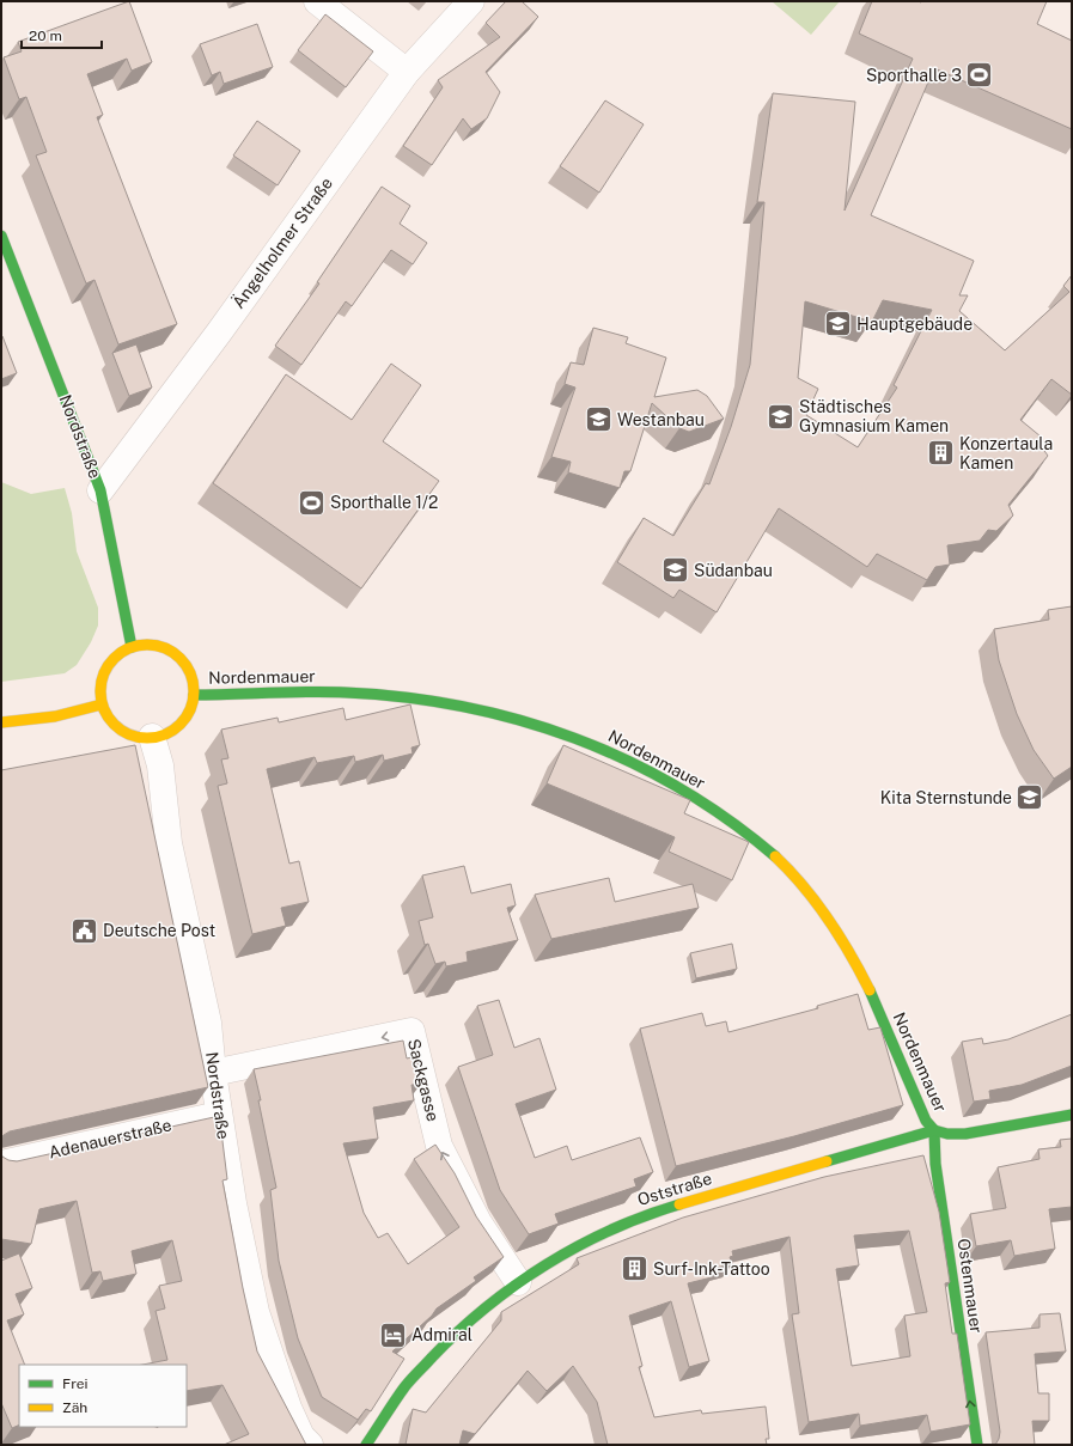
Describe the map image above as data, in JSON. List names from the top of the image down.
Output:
{
  "streets": {
    "street": [
      "Ängelholmer Straße",
      "Nordstraße",
      "Nordenmauer",
      "Sackgasse",
      "Adenauerstraße",
      "Oststraße",
      "Ostenmauer"
    ]
  },
  "crossings": [
    ["Ängelholmer Straße", "Nordstraße"],
    ["Nordstraße", "Nordenmauer"],
    ["Nordstraße", "Sackgasse"],
    ["Nordstraße", "Adenauerstraße"],
    ["Nordenmauer", "Oststraße"],
    ["Nordenmauer", "Ostenmauer"],
    ["Sackgasse", "Oststraße"],
    ["Oststraße", "Ostenmauer"]
  ],
  "one_way": ["Ostenmauer"],
  "places": {
    "sports": ["Sporthalle 3", "Sporthalle 1/2"],
    "school or university": [
      "Hauptgebäude",
      "Städtisches Gymnasium Kamen",
      "Westanbau",
      "Südanbau",
      "Kita Sternstunde"
    ],
    "building": ["Konzertaula Kamen", "Surf-Ink-Tattoo"],
    "public building": ["Deutsche Post"],
    "hotel": ["Admiral"]
  },
  "legend": ["Frei", "Zäh"],
  "scale_bar": "20 m"
}
